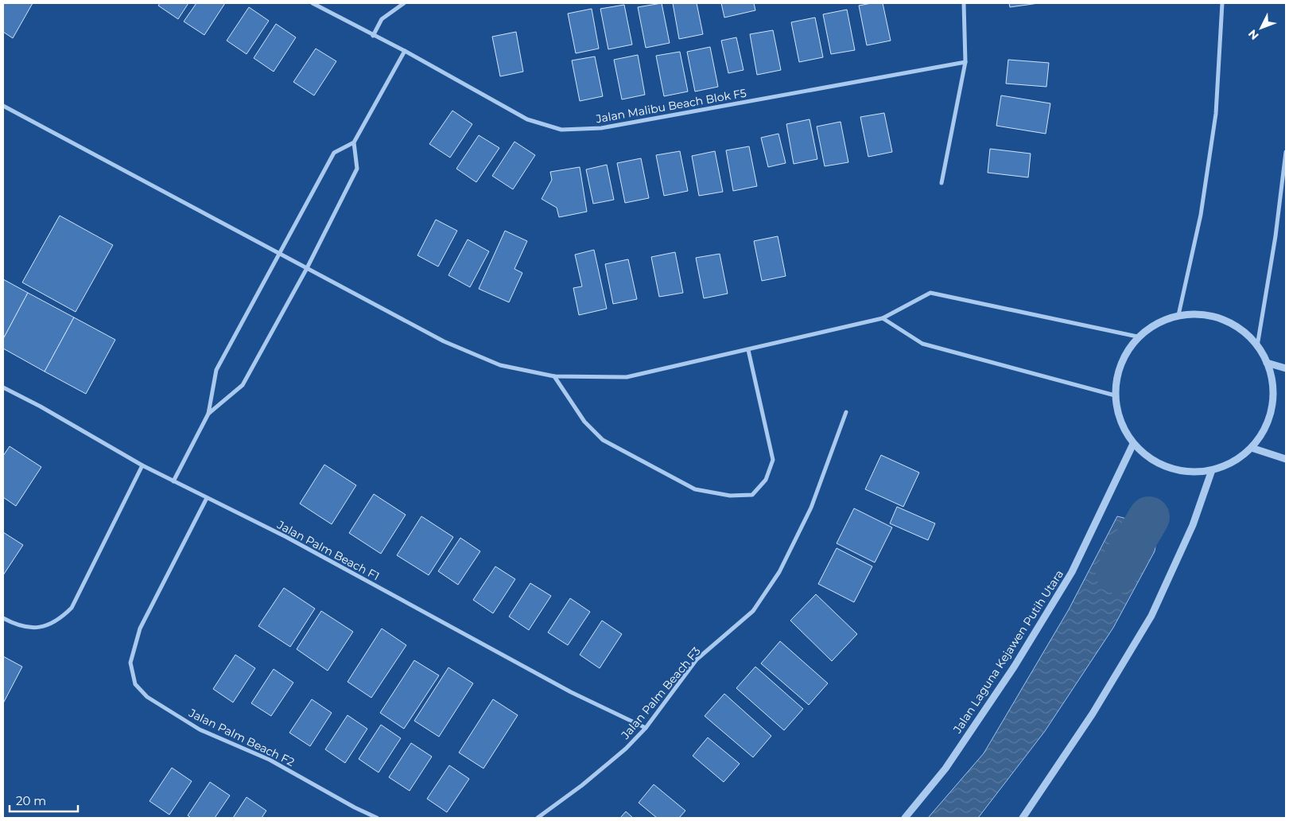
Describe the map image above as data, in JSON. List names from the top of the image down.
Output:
{
  "streets": {
    "street": [
      "Jalan Malibu Beach Blok F5",
      "Jalan Palm Beach F1",
      "Jalan Laguna Kejawen Putih Utara",
      "Jalan Palm Beach F3",
      "Jalan Palm Beach F2"
    ]
  },
  "crossings": [
    ["Jalan Palm Beach F1", "Jalan Palm Beach F3"],
    ["Jalan Palm Beach F1", "Jalan Palm Beach F2"]
  ],
  "scale_bar": "20 m",
  "north": "bottom left"
}
